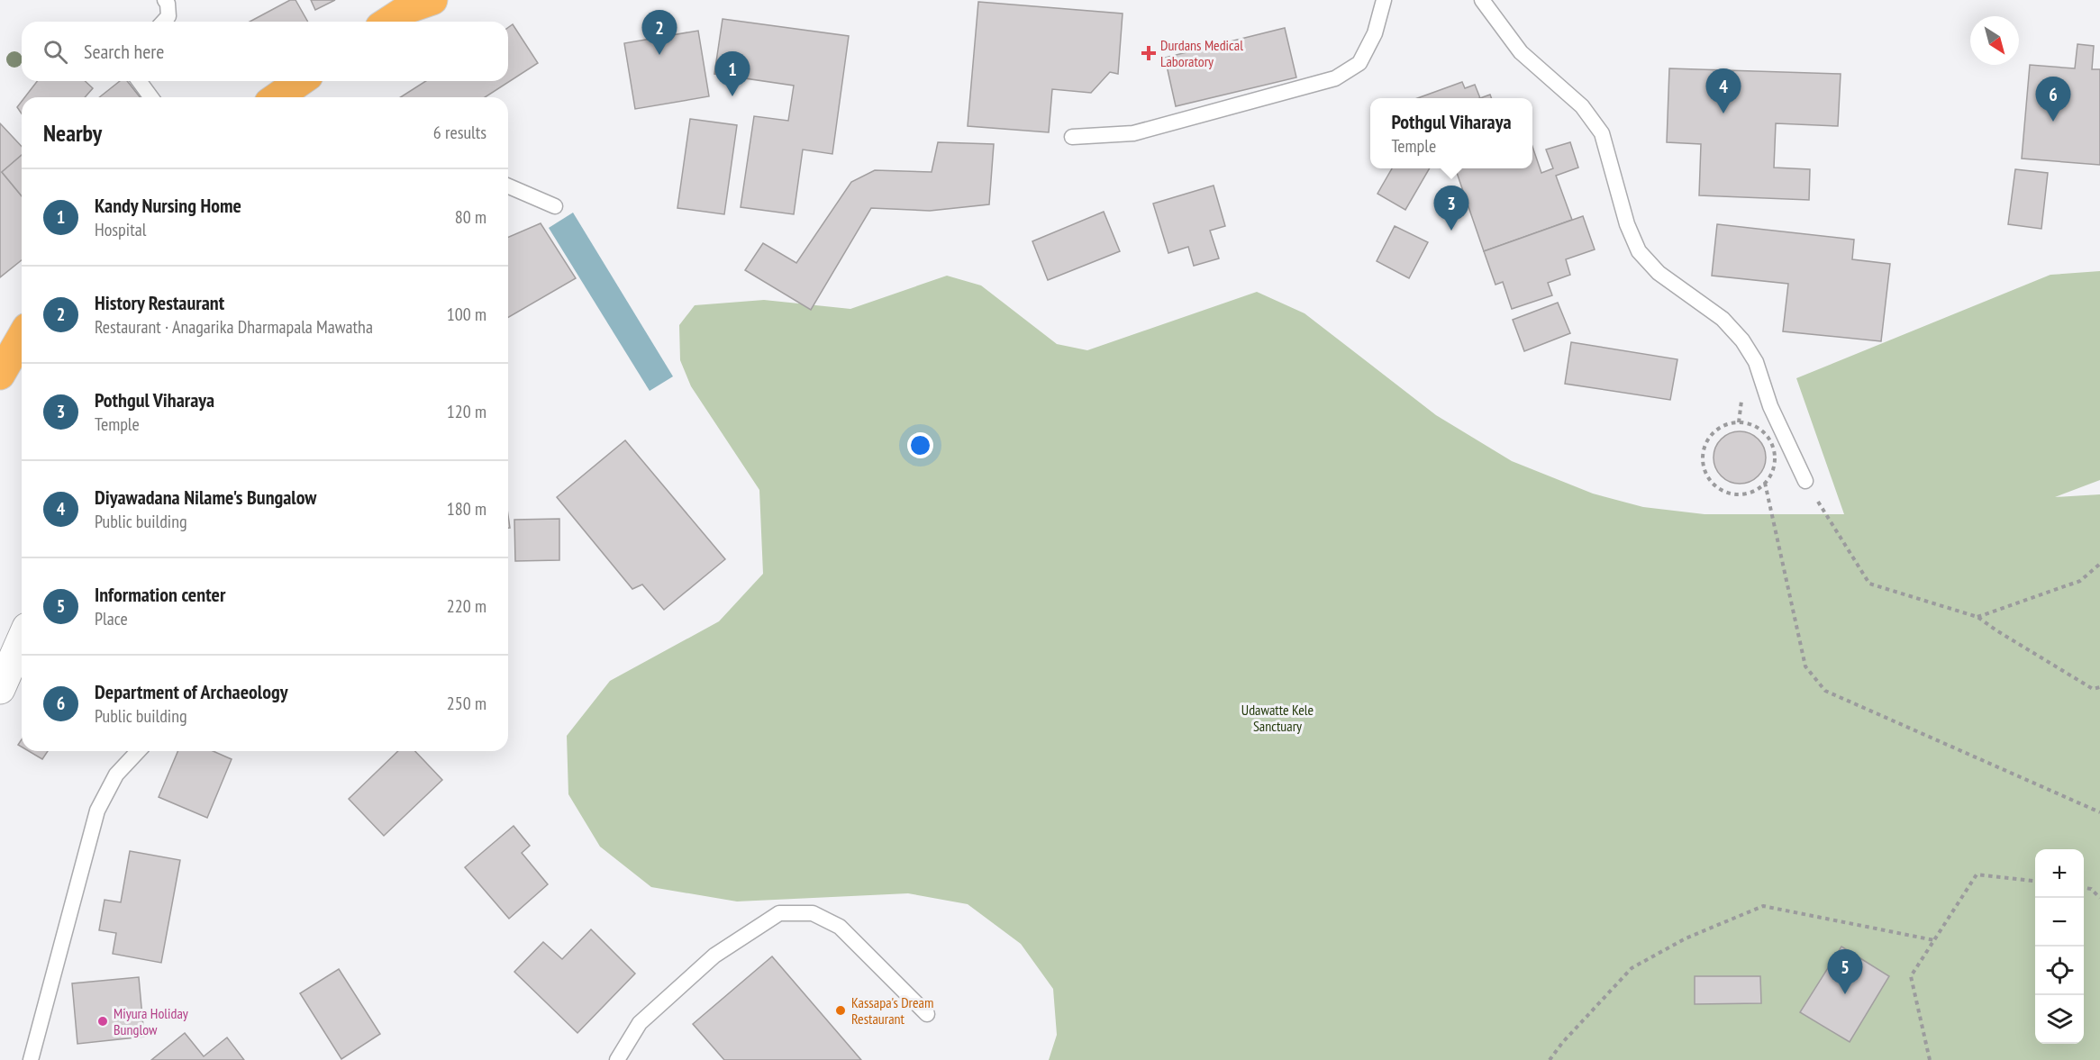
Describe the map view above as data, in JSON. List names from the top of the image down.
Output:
{
  "parks": ["Udawatte Kele Sanctuary"],
  "places": {
    "health": ["Durdans Medical Laboratory"],
    "other": ["Kassapa's Dream Restaurant", "Miyura Holiday Bunglow"]
  },
  "north": "bottom right",
  "page": {
    "pins": [
      "2",
      "1",
      "4",
      "6",
      "3",
      "5"
    ],
    "search": "Search here",
    "heading": ["Nearby", "6 results"],
    "popup": ["Pothgul Viharaya", "Temple"],
    "list": [
      {
        "mark": "1",
        "name": "Kandy Nursing Home",
        "note": "Hospital",
        "value": "80 m"
      },
      {
        "mark": "2",
        "name": "History Restaurant",
        "note": "Restaurant · Anagarika Dharmapala Mawatha",
        "value": "100 m"
      },
      {
        "mark": "3",
        "name": "Pothgul Viharaya",
        "note": "Temple",
        "value": "120 m"
      },
      {
        "mark": "4",
        "name": "Diyawadana Nilame's Bungalow",
        "note": "Public building",
        "value": "180 m"
      },
      {
        "mark": "5",
        "name": "Information center",
        "note": "Place",
        "value": "220 m"
      },
      {
        "mark": "6",
        "name": "Department of Archaeology",
        "note": "Public building",
        "value": "250 m"
      }
    ],
    "map_buttons": ["+", "−"]
  }
}
